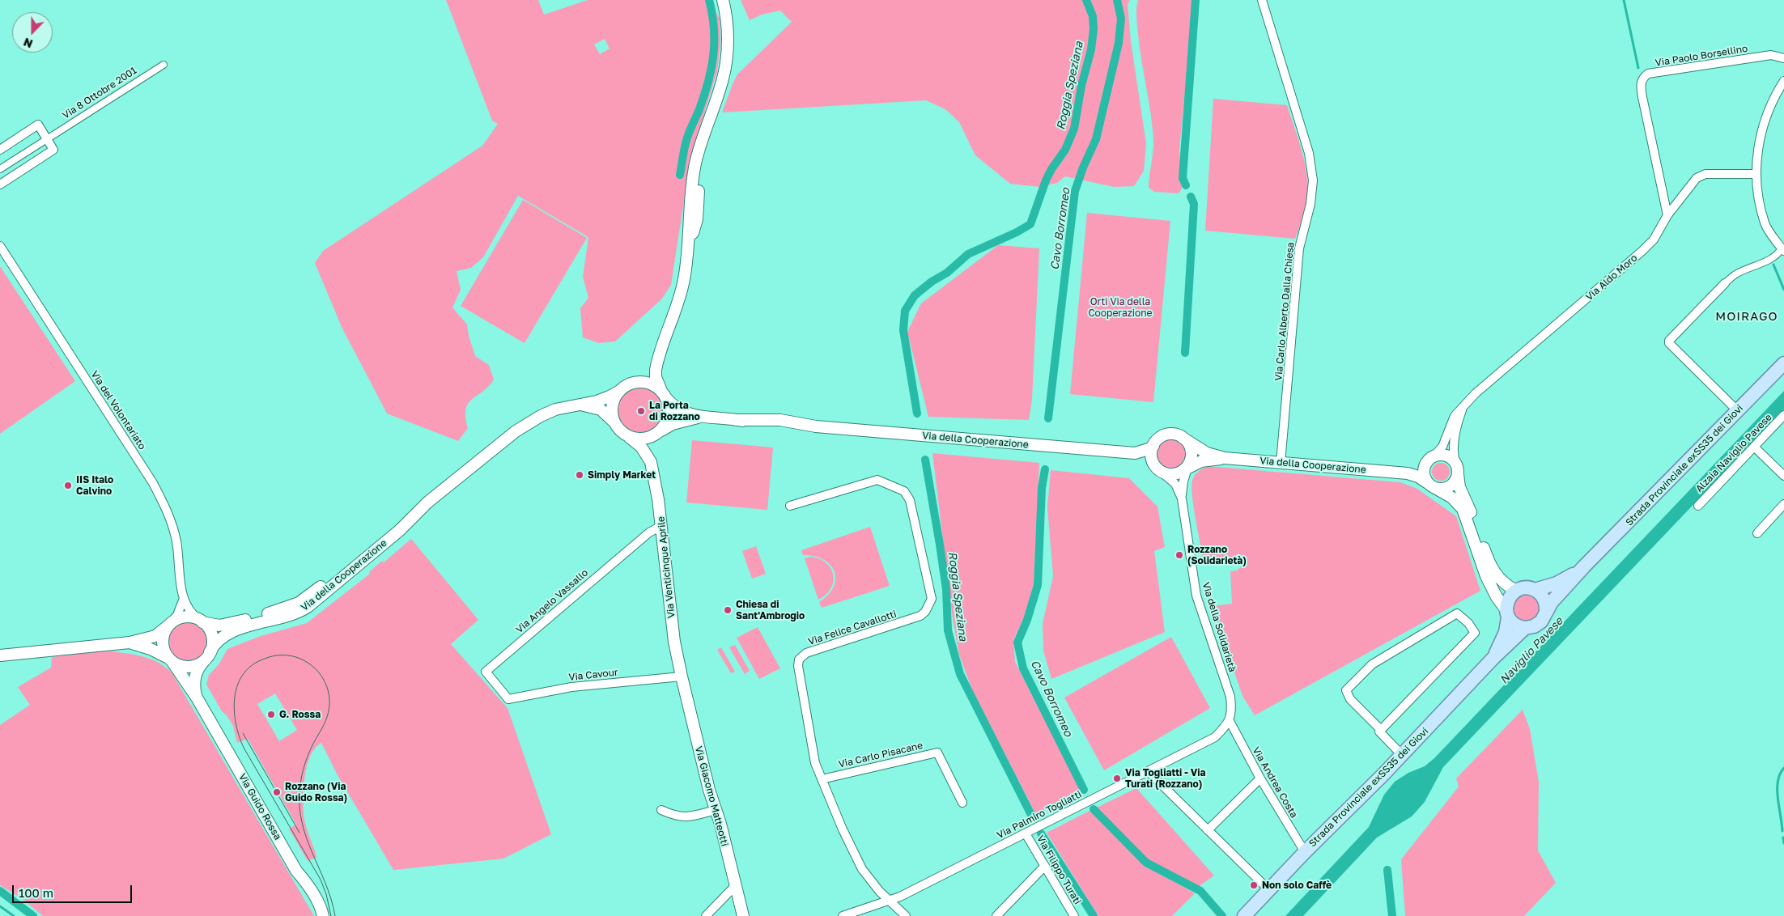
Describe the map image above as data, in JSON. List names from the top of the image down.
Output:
{
  "streets": {
    "main road": ["Strada Provinciale exSS35 dei Giovi"],
    "street": [
      "Via Paolo Borsellino",
      "Via 8 Ottobre 2001",
      "Via Aldo Moro",
      "Via Carlo Alberto Dalla Chiesa",
      "Via del Volontariato",
      "Via della Cooperazione",
      "Alzaia Naviglio Pavese",
      "Via Venticinque Aprile",
      "Via Angelo Vassallo",
      "Via della Solidarietà",
      "Via Felice Cavallotti",
      "Via Cavour",
      "Via Carlo Pisacane",
      "Via Andrea Costa",
      "Via Giacomo Matteotti",
      "Via Guido Rossa",
      "Via Palmiro Togliatti",
      "Via Filippo Turati"
    ]
  },
  "crossings": [
    ["Via Paolo Borsellino", "Via Aldo Moro"],
    ["Via Aldo Moro", "Via della Cooperazione"],
    ["Via Carlo Alberto Dalla Chiesa", "Via della Cooperazione"],
    ["Via della Cooperazione", "Via Venticinque Aprile"],
    ["Via della Cooperazione", "Via della Solidarietà"],
    ["Via della Cooperazione", "Via Guido Rossa"],
    ["Strada Provinciale exSS35 dei Giovi", "Via Andrea Costa"],
    ["Via Venticinque Aprile", "Via Angelo Vassallo"],
    ["Via Venticinque Aprile", "Via Cavour"],
    ["Via Venticinque Aprile", "Via Giacomo Matteotti"],
    ["Via Angelo Vassallo", "Via Cavour"],
    ["Via della Solidarietà", "Via Palmiro Togliatti"],
    ["Via Felice Cavallotti", "Via Carlo Pisacane"],
    ["Via Felice Cavallotti", "Via Palmiro Togliatti"],
    ["Via Cavour", "Via Giacomo Matteotti"],
    ["Via Andrea Costa", "Via Palmiro Togliatti"],
    ["Via Palmiro Togliatti", "Via Filippo Turati"]
  ],
  "districts": ["MOIRAGO"],
  "water": ["Roggia Speziana", "Cavo Borromeo", "Naviglio Pavese"],
  "parks": ["Orti Via della Cooperazione"],
  "places": [
    "La Porta di Rozzano",
    "Simply Market",
    "IIS Italo Calvino",
    "Rozzano (Solidarietà)",
    "Chiesa di Sant'Ambrogio",
    "G. Rossa",
    "Via Togliatti - Via Turati (Rozzano)",
    "Rozzano (Via Guido Rossa)",
    "Non solo Caffè"
  ],
  "scale_bar": "100 m",
  "north": "bottom"
}
